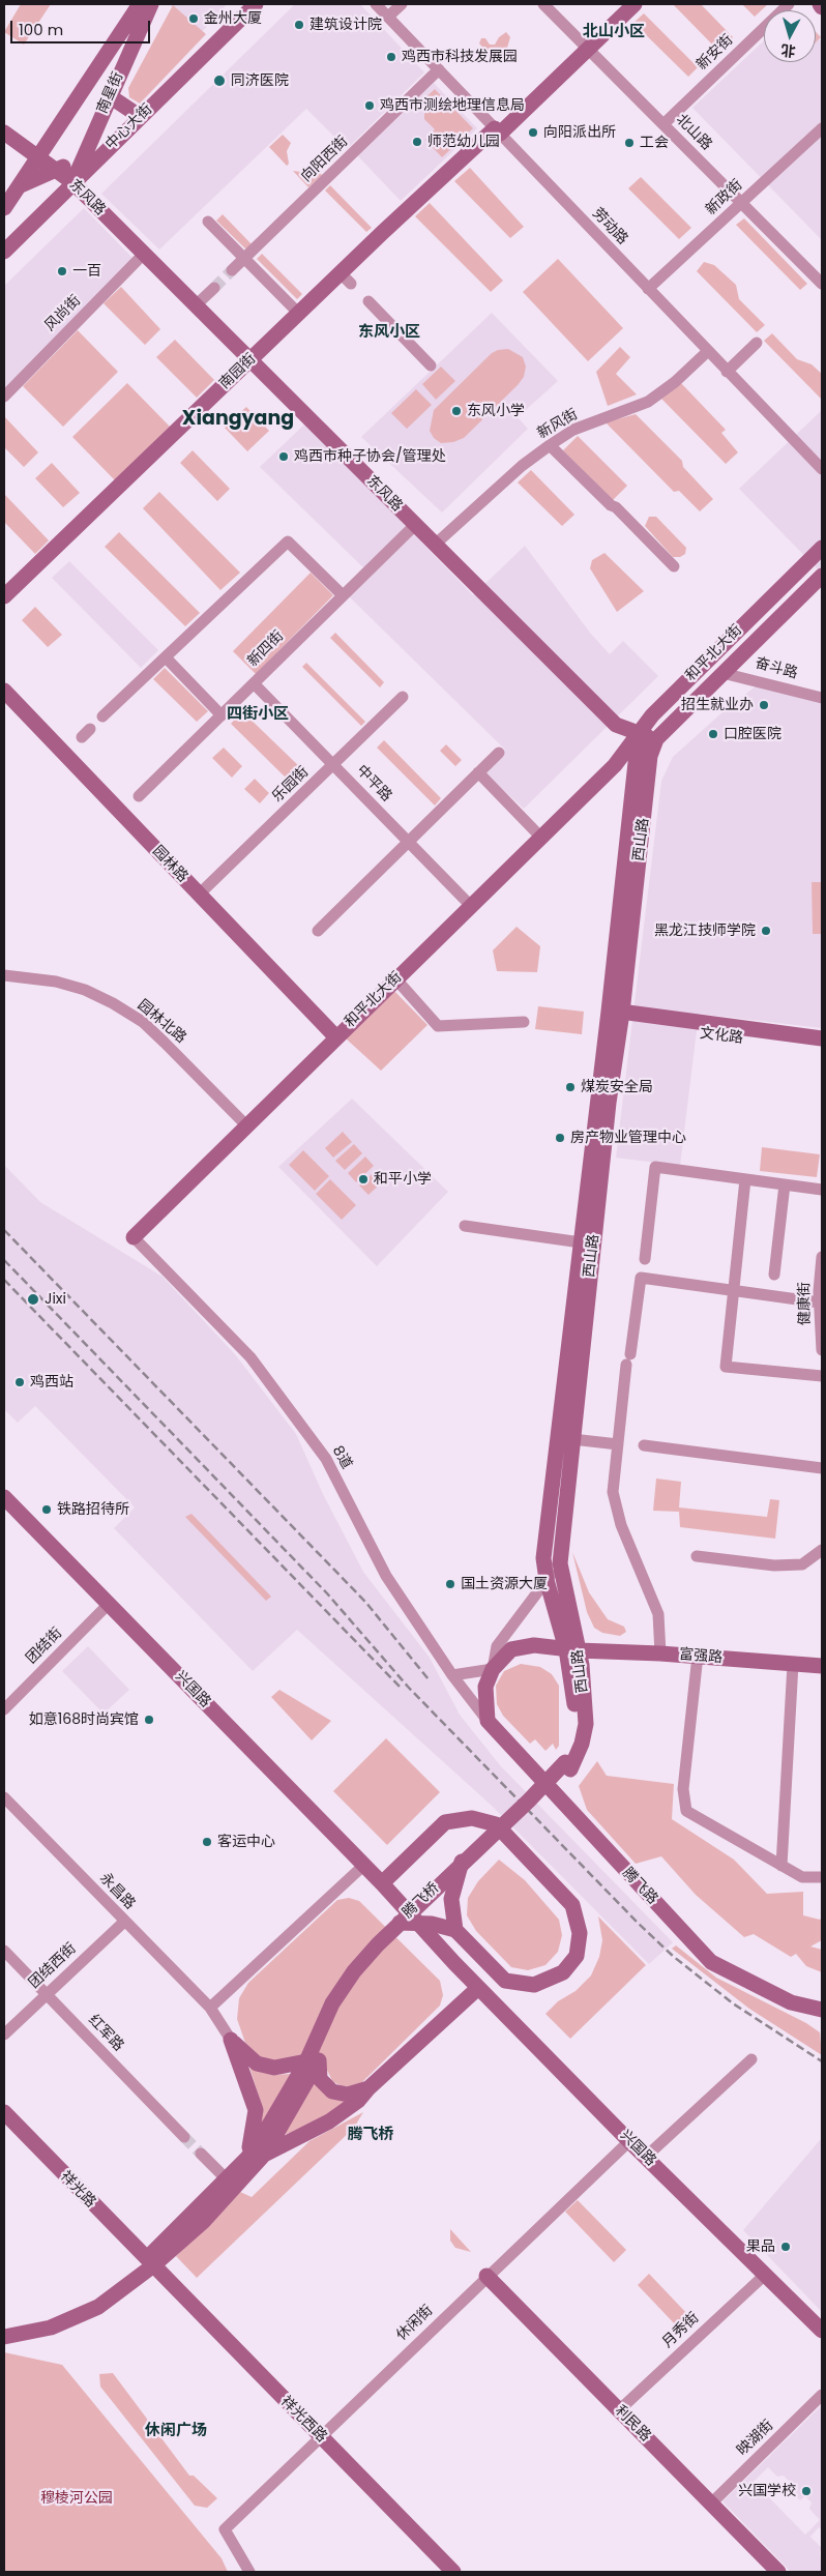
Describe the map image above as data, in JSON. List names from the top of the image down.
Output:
{
  "streets": {
    "main road": [
      "南星街",
      "中心大街",
      "东风路",
      "南园街",
      "和平北大街",
      "西山路",
      "园林路",
      "文化路",
      "富强路",
      "兴国路",
      "腾飞路",
      "腾飞桥",
      "祥光路",
      "祥光西路",
      "利民路"
    ],
    "street": [
      "新安街",
      "北山路",
      "向阳西街",
      "新政街",
      "劳动路",
      "风尚街",
      "新风街",
      "新四街",
      "奋斗路",
      "中平路",
      "乐园街",
      "园林北路",
      "健康街",
      "8道",
      "团结街",
      "永昌路",
      "团结西街",
      "红军路",
      "休闲街",
      "月秀街",
      "映湖街"
    ]
  },
  "crossings": [
    ["新安街", "北山路"],
    ["南星街", "中心大街"],
    ["南星街", "东风路"],
    ["中心大街", "东风路"],
    ["北山路", "新政街"],
    ["北山路", "南园街"],
    ["向阳西街", "劳动路"],
    ["东风路", "风尚街"],
    ["东风路", "南园街"],
    ["东风路", "新风街"],
    ["东风路", "新四街"],
    ["东风路", "和平北大街"],
    ["东风路", "西山路"],
    ["新政街", "劳动路"],
    ["劳动路", "南园街"],
    ["劳动路", "新风街"],
    ["新四街", "中平路"],
    ["和平北大街", "奋斗路"],
    ["和平北大街", "中平路"],
    ["和平北大街", "西山路"],
    ["和平北大街", "园林路"],
    ["和平北大街", "园林北路"],
    ["和平北大街", "8道"],
    ["中平路", "乐园街"],
    ["乐园街", "园林路"],
    ["西山路", "文化路"],
    ["西山路", "富强路"],
    ["西山路", "腾飞桥"],
    ["8道", "腾飞路"],
    ["团结街", "兴国路"],
    ["兴国路", "休闲街"],
    ["兴国路", "月秀街"],
    ["永昌路", "团结西街"],
    ["团结西街", "红军路"],
    ["祥光路", "祥光西路"],
    ["休闲街", "祥光西路"],
    ["休闲街", "利民路"],
    ["月秀街", "利民路"],
    ["利民路", "映湖街"]
  ],
  "districts": [
    "北山小区",
    "东风小区",
    "Xiangyang",
    "四街小区",
    "腾飞桥",
    "休闲广场"
  ],
  "parks": ["穆棱河公园"],
  "places": [
    "金州大厦",
    "建筑设计院",
    "鸡西市科技发展园",
    "同济医院",
    "鸡西市测绘地理信息局",
    "向阳派出所",
    "师范幼儿园",
    "工会",
    "一百",
    "东风小学",
    "鸡西市种子协会/管理处",
    "招生就业办",
    "口腔医院",
    "黑龙江技师学院",
    "煤炭安全局",
    "房产物业管理中心",
    "和平小学",
    "Jixi",
    "鸡西站",
    "铁路招待所",
    "国土资源大厦",
    "如意168时尚宾馆",
    "客运中心",
    "果品",
    "兴国学校"
  ],
  "scale_bar": "100 m",
  "north": "bottom"
}
